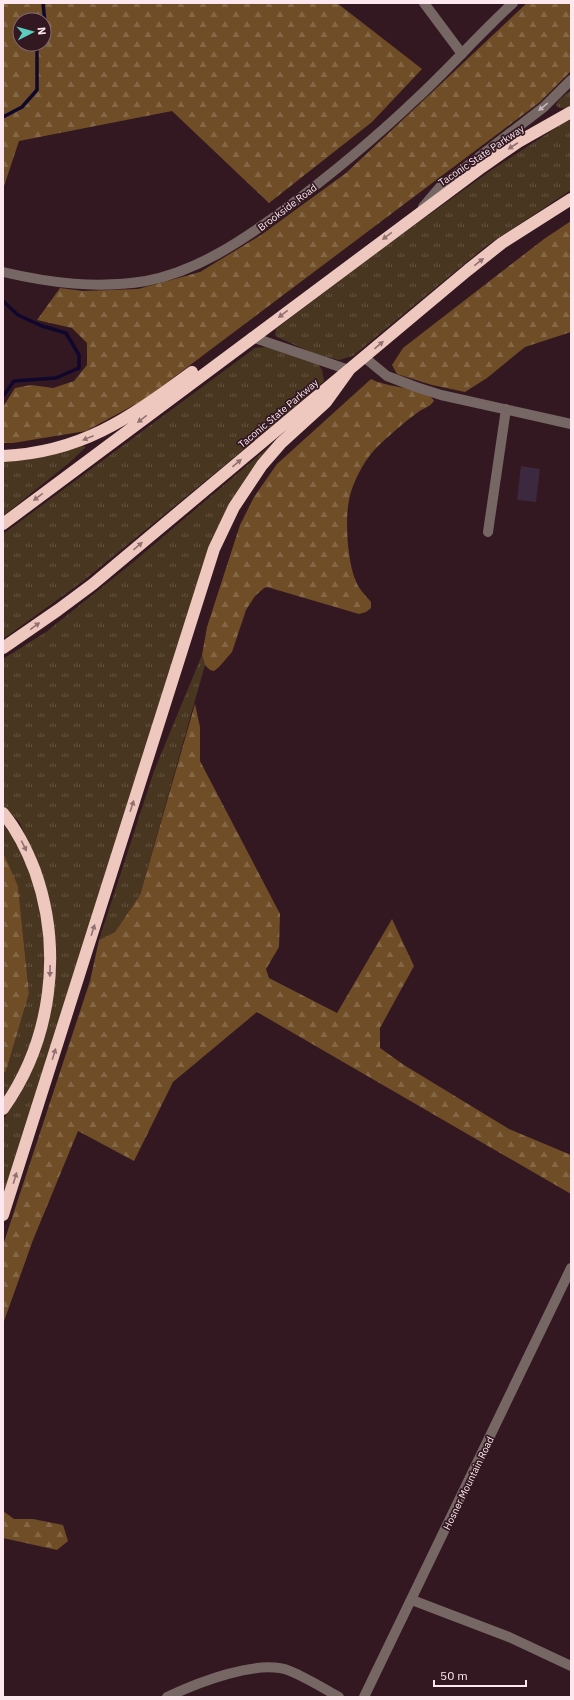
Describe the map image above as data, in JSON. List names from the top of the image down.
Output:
{
  "streets": {
    "highway": ["Taconic State Parkway"],
    "street": ["Brookside Road", "Hosner Mountain Road"]
  },
  "scale_bar": "50 m",
  "north": "right"
}
